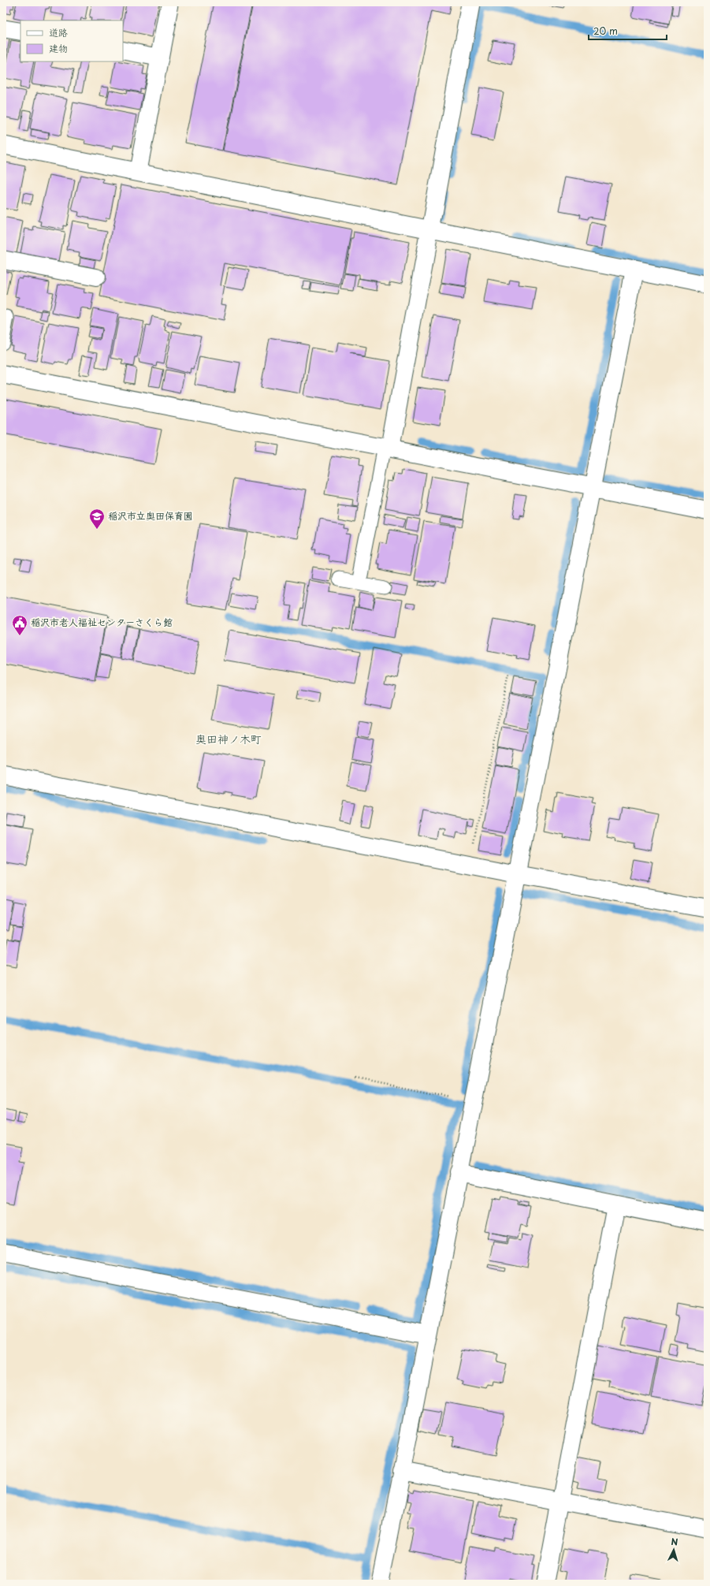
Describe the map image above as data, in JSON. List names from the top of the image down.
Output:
{
  "districts": ["奥田神ノ木町"],
  "places": {
    "school or university": ["稲沢市立奥田保育園"],
    "public building": ["稲沢市老人福祉センターさくら館"]
  },
  "legend": ["道路", "建物"],
  "scale_bar": "20 m",
  "north": "top"
}
